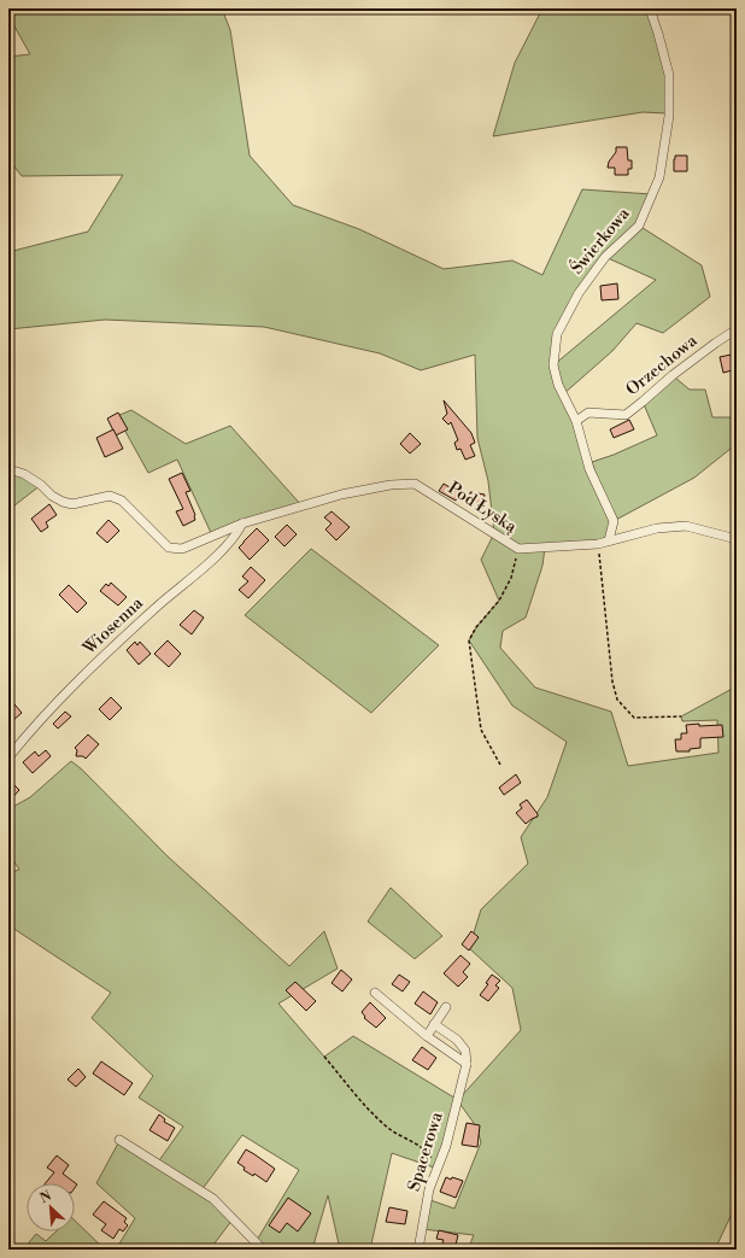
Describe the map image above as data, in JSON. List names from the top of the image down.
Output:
{
  "streets": {
    "street": [
      "Świerkowa",
      "Orzechowa",
      "Pod Łyską",
      "Wiosenna",
      "Spacerowa"
    ]
  },
  "crossings": [
    ["Świerkowa", "Orzechowa"],
    ["Świerkowa", "Pod Łyską"],
    ["Pod Łyską", "Wiosenna"]
  ],
  "north": "top left"
}
